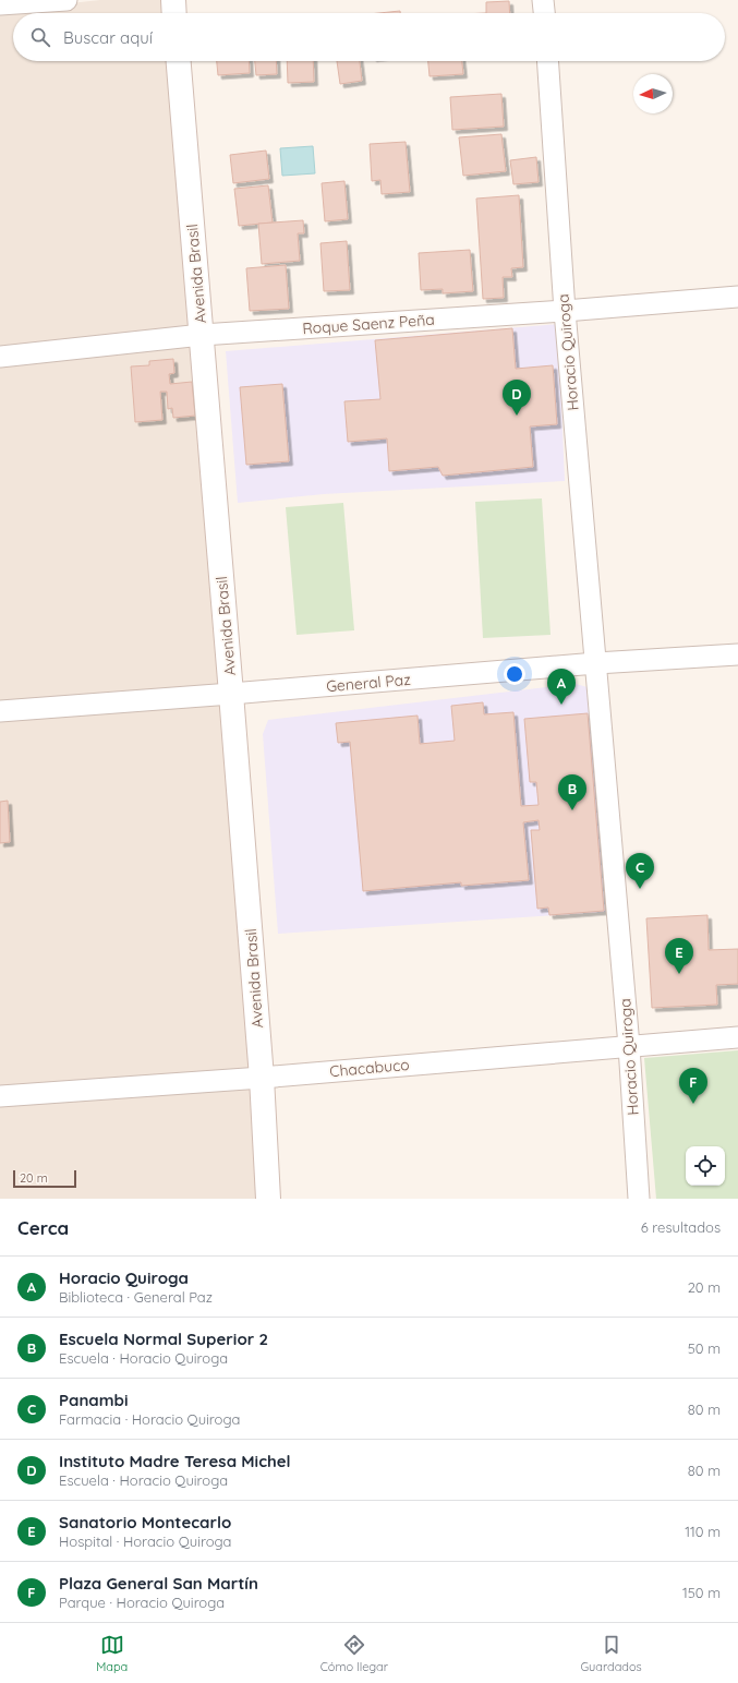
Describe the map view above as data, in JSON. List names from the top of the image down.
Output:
{
  "streets": {
    "main road": ["Avenida Brasil"],
    "street": [
      "Roque Saenz Peña",
      "Horacio Quiroga",
      "General Paz",
      "Chacabuco"
    ]
  },
  "crossings": [
    ["Avenida Brasil", "Roque Saenz Peña"],
    ["Avenida Brasil", "General Paz"],
    ["Avenida Brasil", "Chacabuco"],
    ["Roque Saenz Peña", "Horacio Quiroga"],
    ["Horacio Quiroga", "General Paz"],
    ["Horacio Quiroga", "Chacabuco"]
  ],
  "scale_bar": "20 m",
  "north": "left",
  "page": {
    "search": "Buscar aquí",
    "pins": [
      "D",
      "A",
      "B",
      "C",
      "E",
      "F"
    ],
    "scale": "20 m",
    "heading": ["Cerca", "6 resultados"],
    "list": [
      {
        "mark": "A",
        "name": "Horacio Quiroga",
        "note": "Biblioteca · General Paz",
        "value": "20 m"
      },
      {
        "mark": "B",
        "name": "Escuela Normal Superior 2",
        "note": "Escuela · Horacio Quiroga",
        "value": "50 m"
      },
      {
        "mark": "C",
        "name": "Panambi",
        "note": "Farmacia · Horacio Quiroga",
        "value": "80 m"
      },
      {
        "mark": "D",
        "name": "Instituto Madre Teresa Michel",
        "note": "Escuela · Horacio Quiroga",
        "value": "80 m"
      },
      {
        "mark": "E",
        "name": "Sanatorio Montecarlo",
        "note": "Hospital · Horacio Quiroga",
        "value": "110 m"
      },
      {
        "mark": "F",
        "name": "Plaza General San Martín",
        "note": "Parque · Horacio Quiroga",
        "value": "150 m"
      }
    ],
    "nav": ["Mapa", "Cómo llegar", "Guardados"]
  }
}
